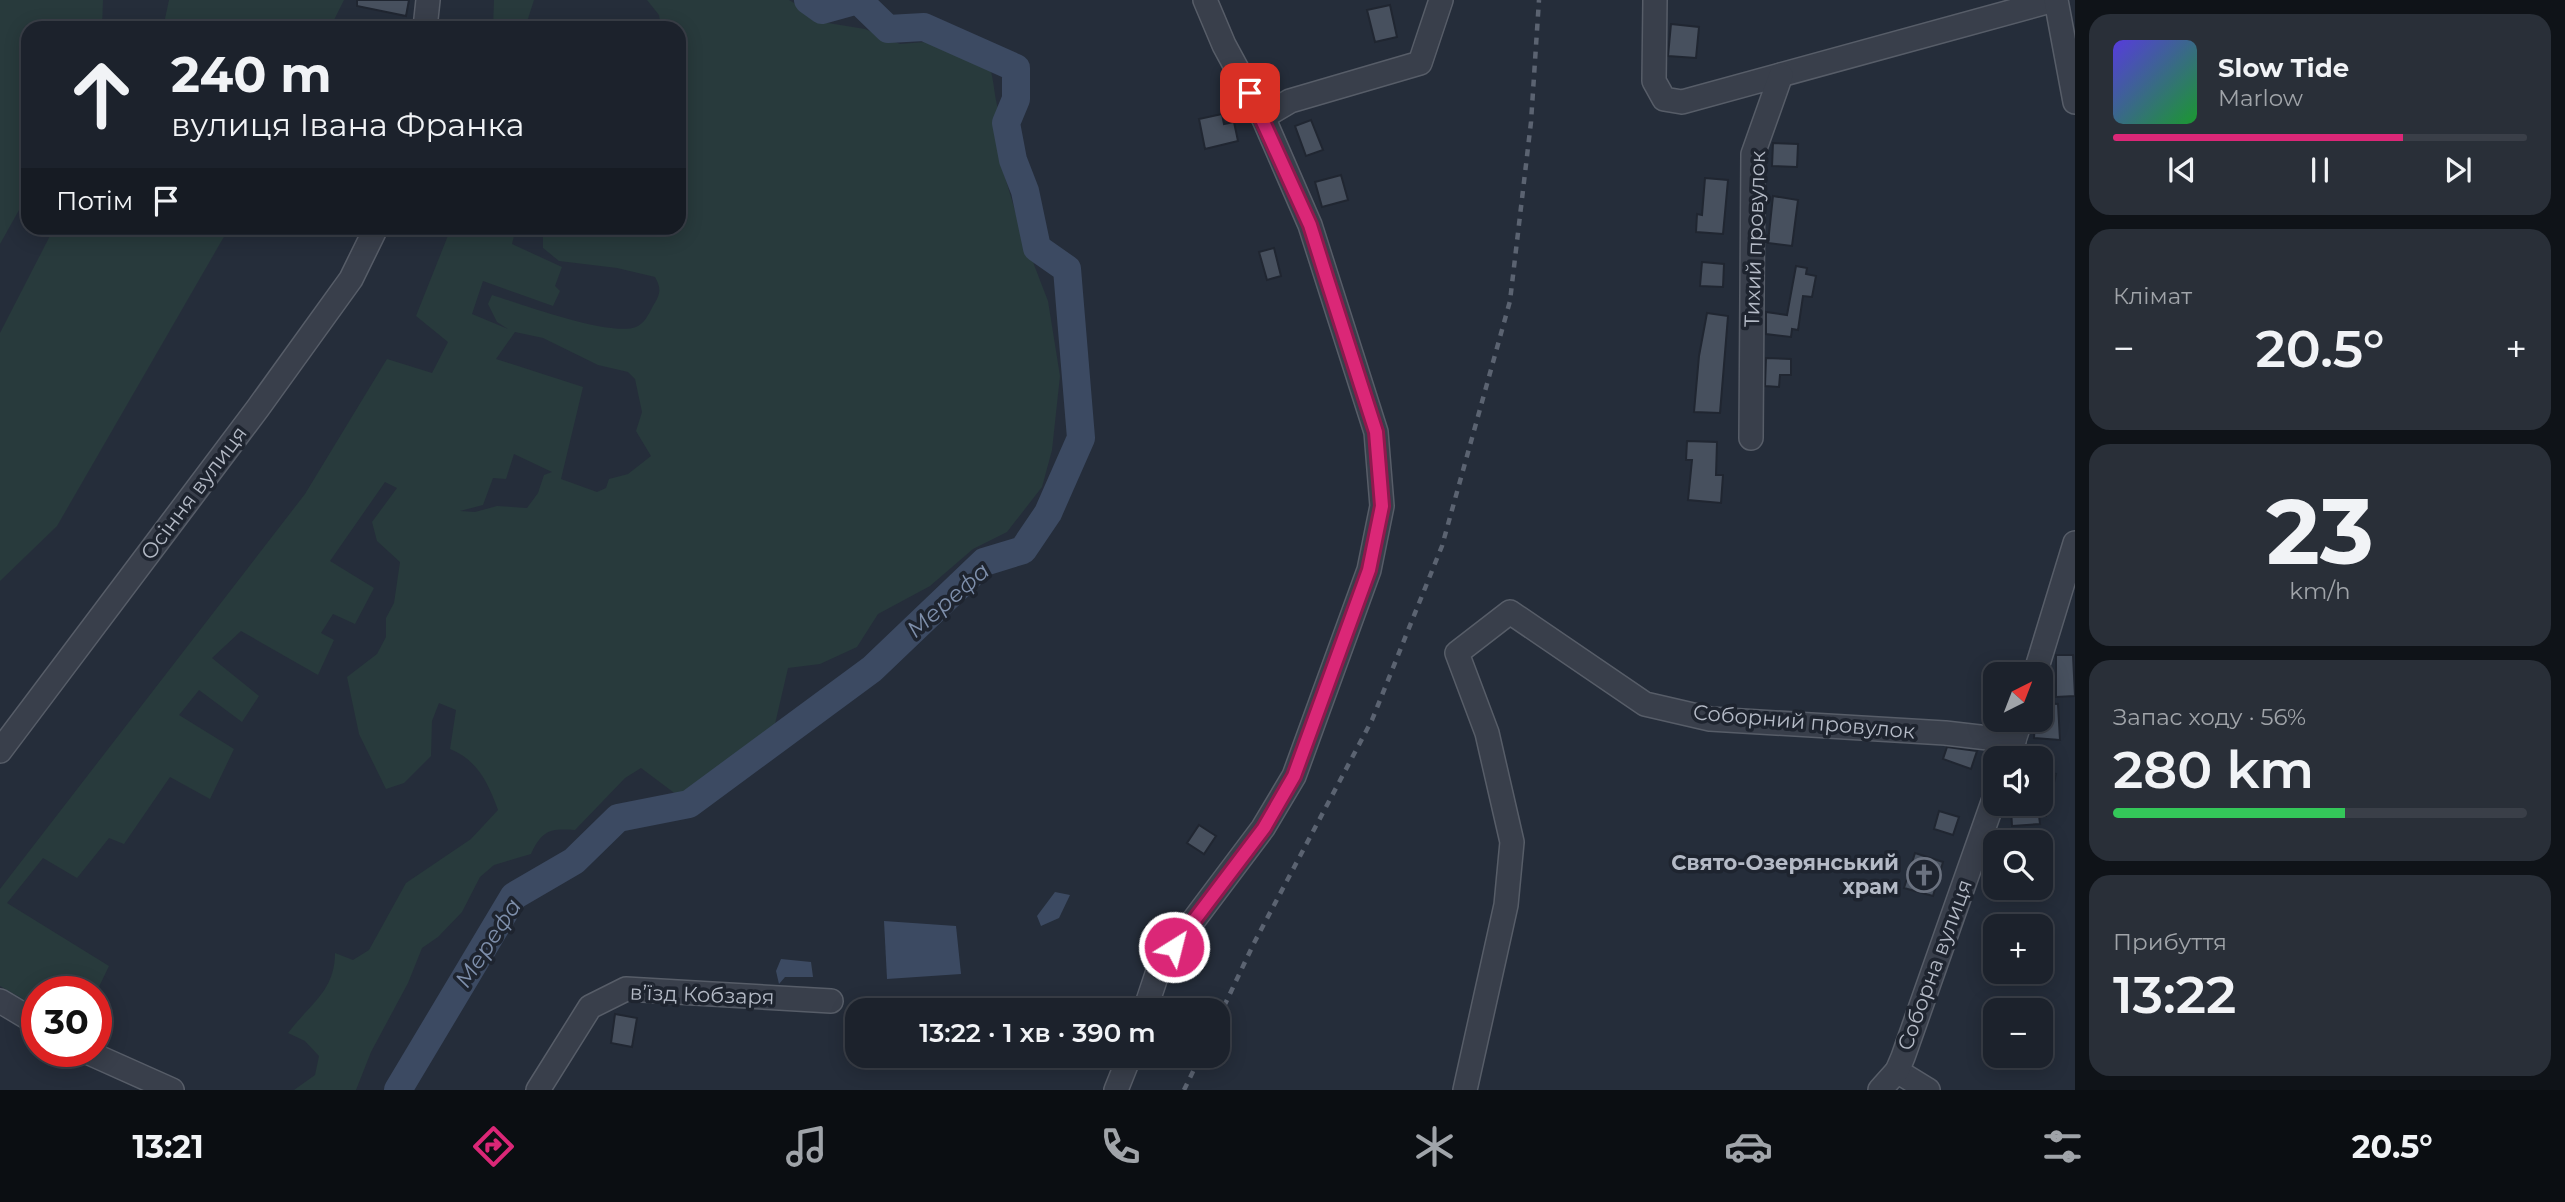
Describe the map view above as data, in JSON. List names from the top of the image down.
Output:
{
  "streets": {
    "street": [
      "Тихий провулок",
      "Осіння вулиця",
      "Соборний провулок",
      "Соборна вулиця",
      "в’їзд Кобзаря"
    ]
  },
  "water": ["Мерефа"],
  "places": {
    "church": ["Свято-Озерянський храм"]
  },
  "north": "top right",
  "page": {
    "turn": ["240 m", "вулиця Івана Франка"],
    "song": ["Slow Tide", "Marlow"],
    "then": "Потім",
    "tile": [
      "Клімат",
      ["23", "km/h"],
      ["Запас ходу · 56%", "280 km"],
      ["Прибуття", "13:22"]
    ],
    "heat": ["−", "20.5°", "+"],
    "map_buttons": ["+", "−"],
    "limit": "30",
    "trip": "13:22 · 1 хв · 390 m",
    "tabs": ["13:21", "20.5°"]
  }
}
